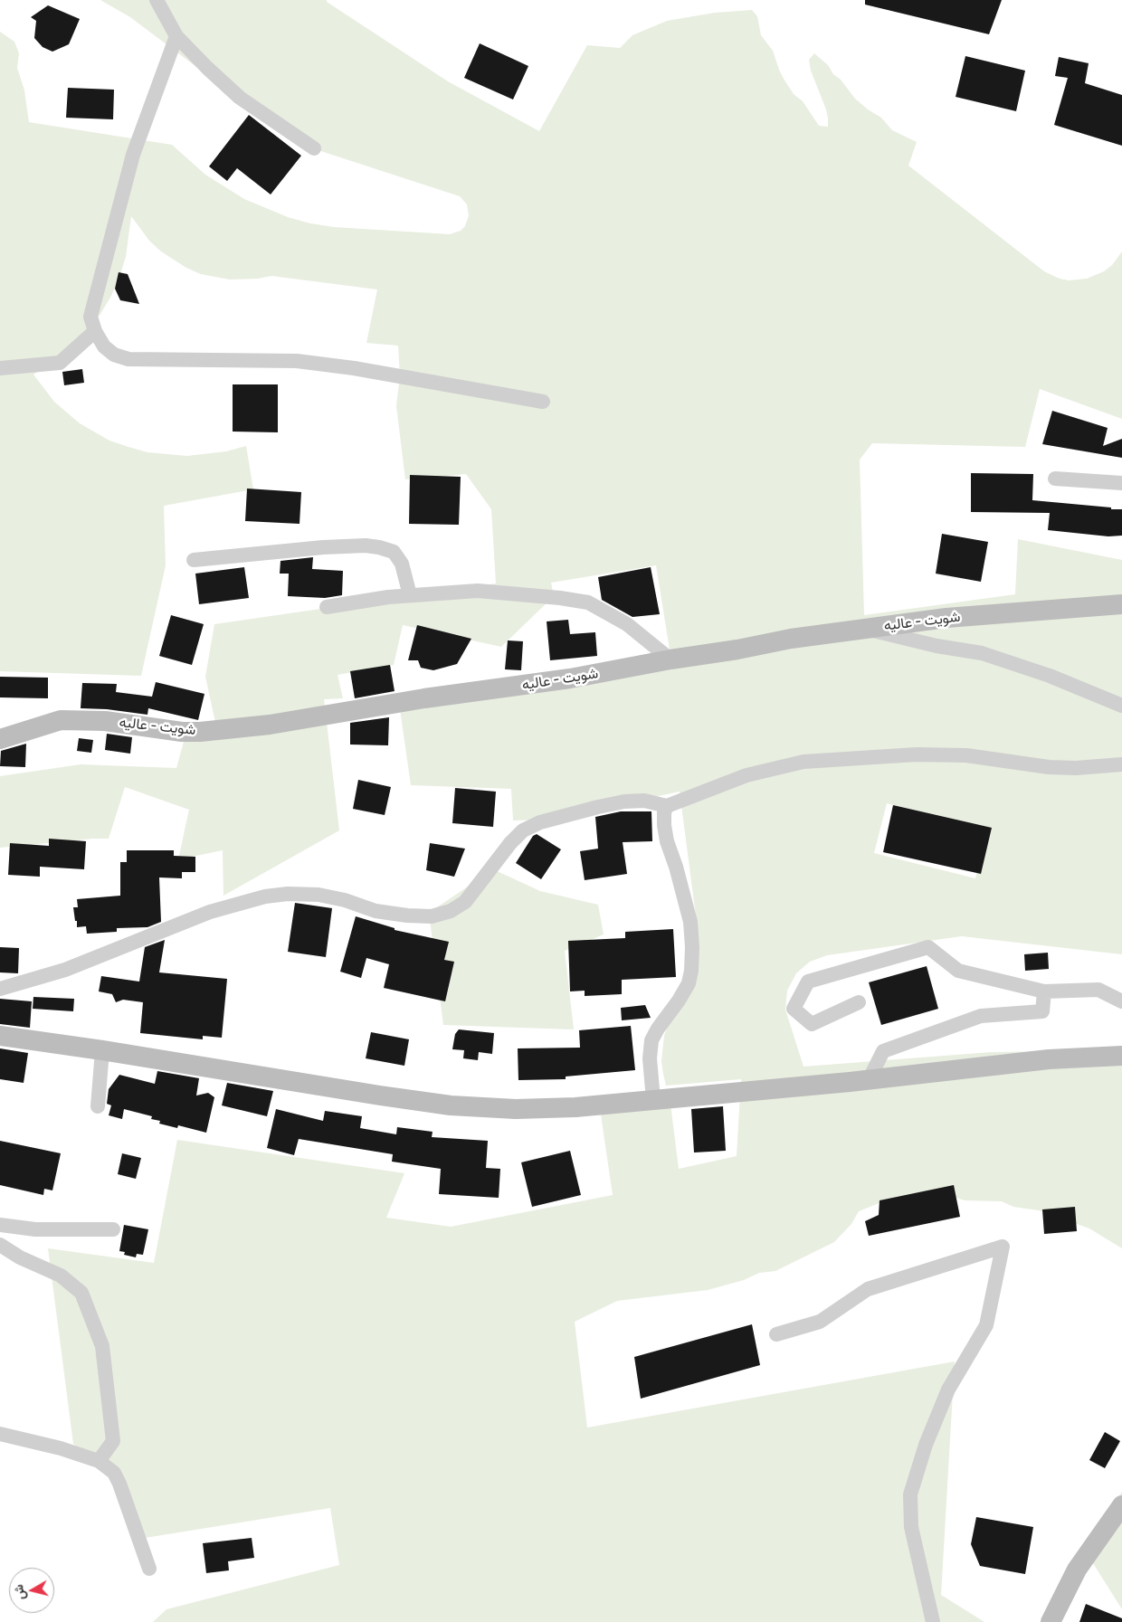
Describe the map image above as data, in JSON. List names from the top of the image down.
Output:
{
  "streets": {
    "main road": ["شويت - عاليه"]
  },
  "north": "left"
}
